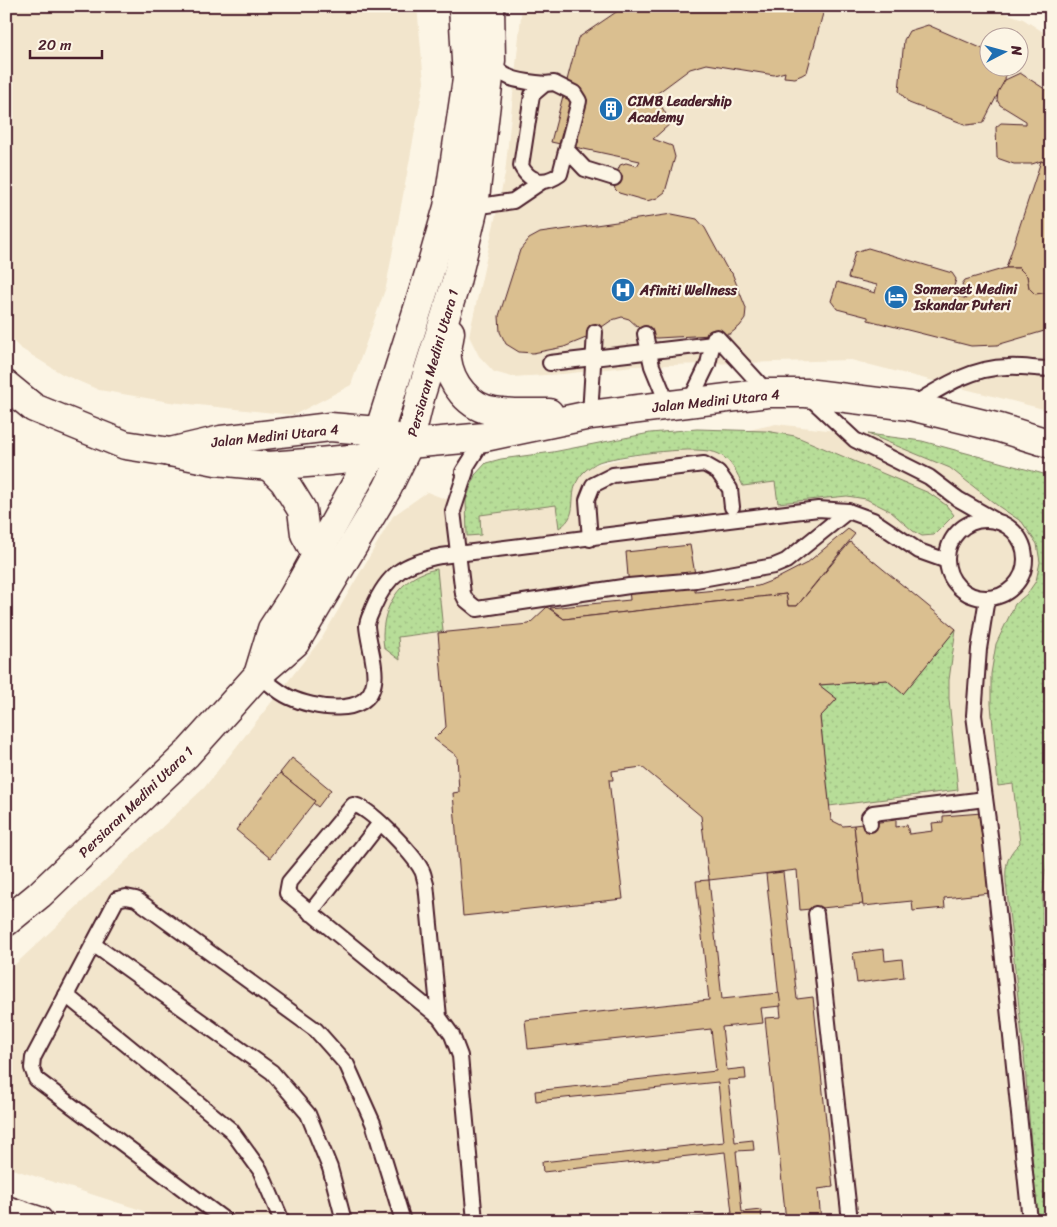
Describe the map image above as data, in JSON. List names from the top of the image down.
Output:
{
  "streets": {
    "street": ["Persiaran Medini Utara 1", "Jalan Medini Utara 4"]
  },
  "crossings": [
    ["Persiaran Medini Utara 1", "Jalan Medini Utara 4"]
  ],
  "places": {
    "building": ["CIMB Leadership Academy"],
    "hospital": ["Afiniti Wellness"],
    "hotel": ["Somerset Medini Iskandar Puteri"]
  },
  "scale_bar": "20 m",
  "north": "right"
}
